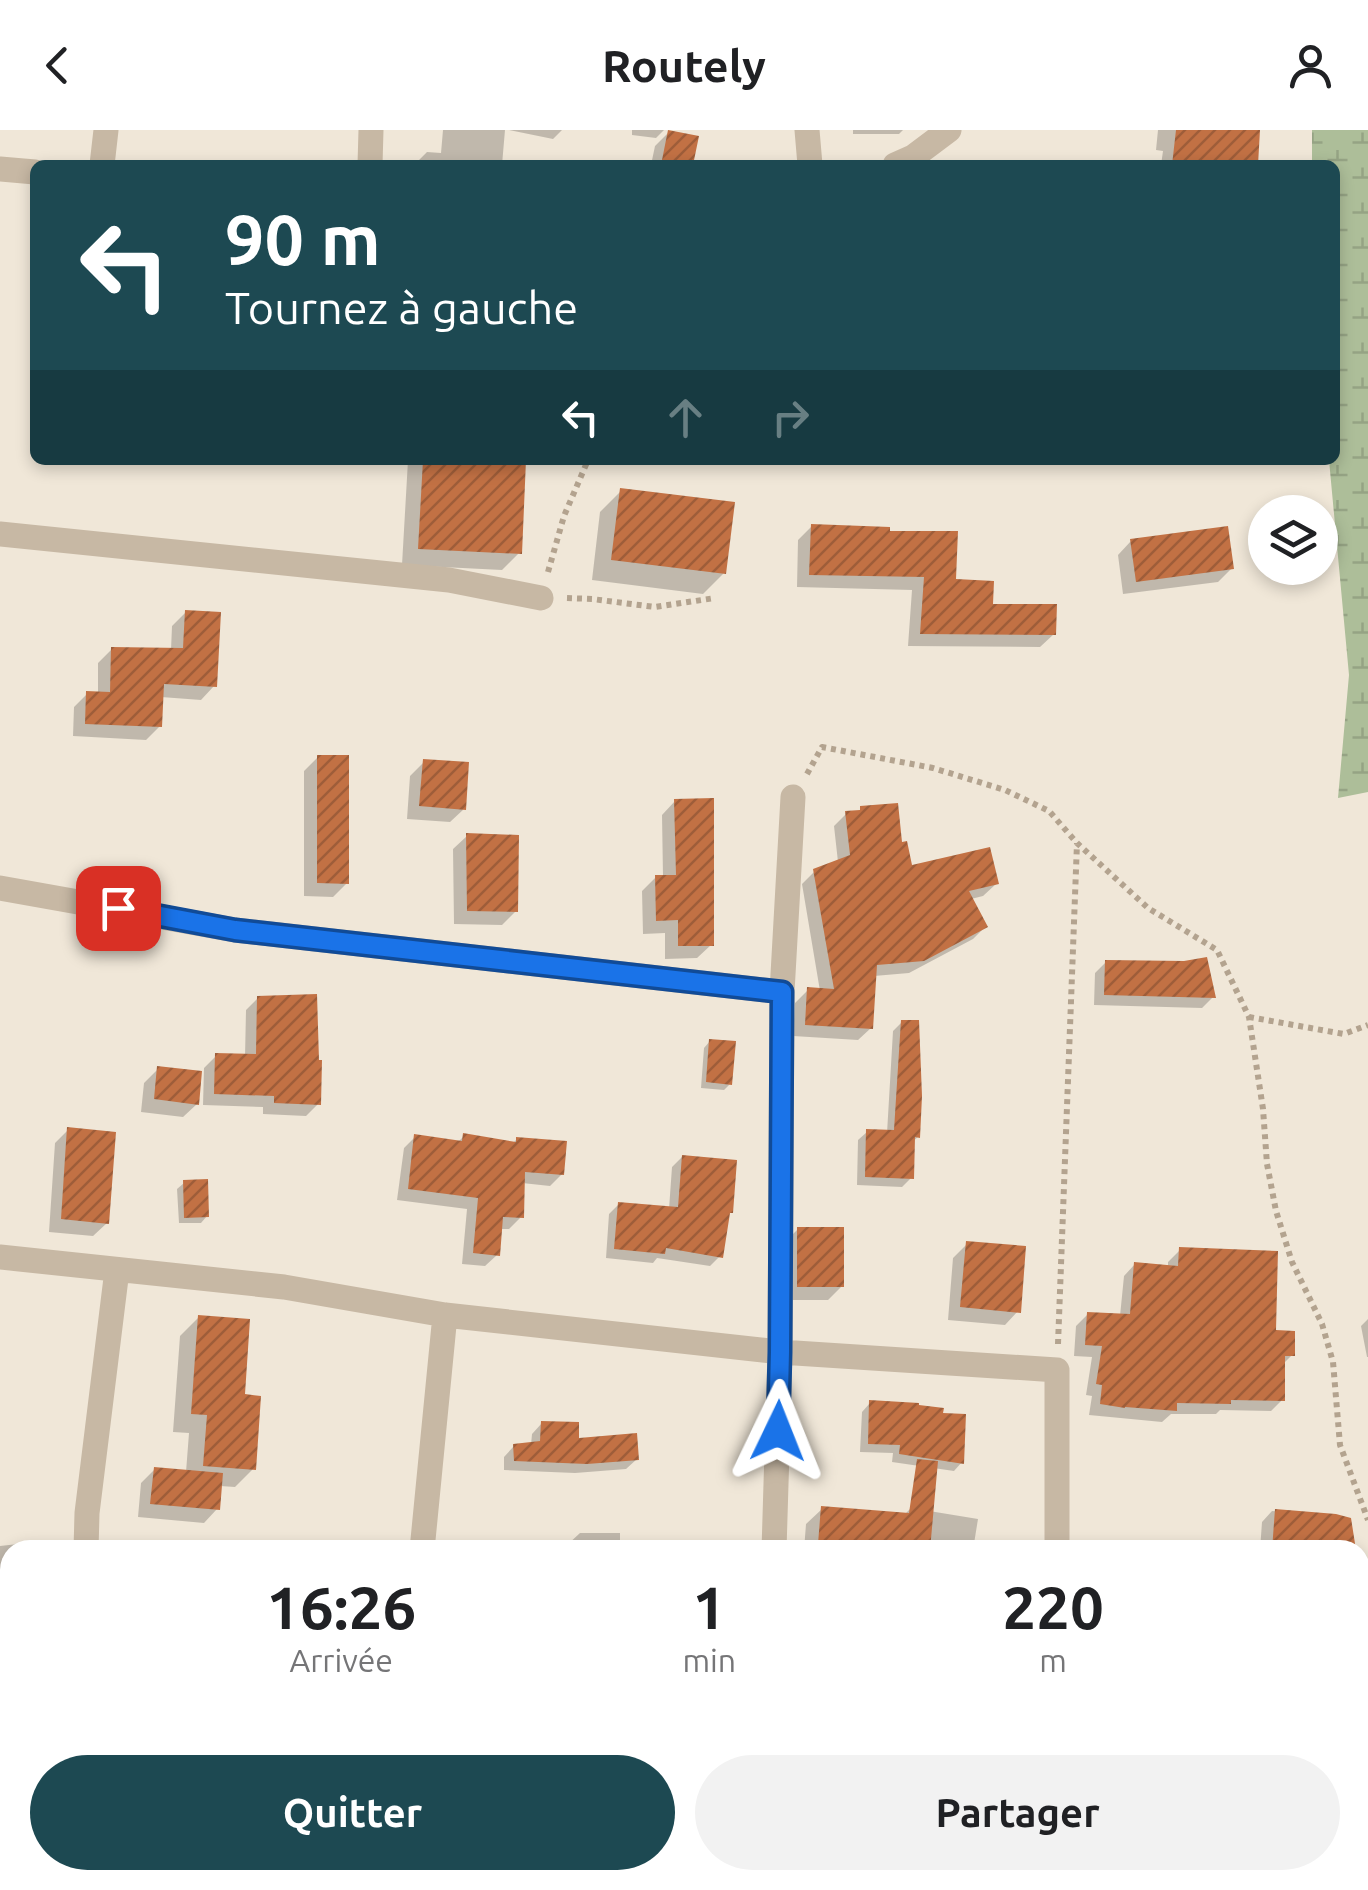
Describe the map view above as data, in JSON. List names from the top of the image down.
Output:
{
  "page": {
    "header": "Routely",
    "turn": ["90 m", "Tournez à gauche"],
    "eta": [
      "16:26",
      "Arrivée",
      "1",
      "min",
      "220",
      "m"
    ],
    "buttons": ["Quitter", "Partager"]
  }
}
